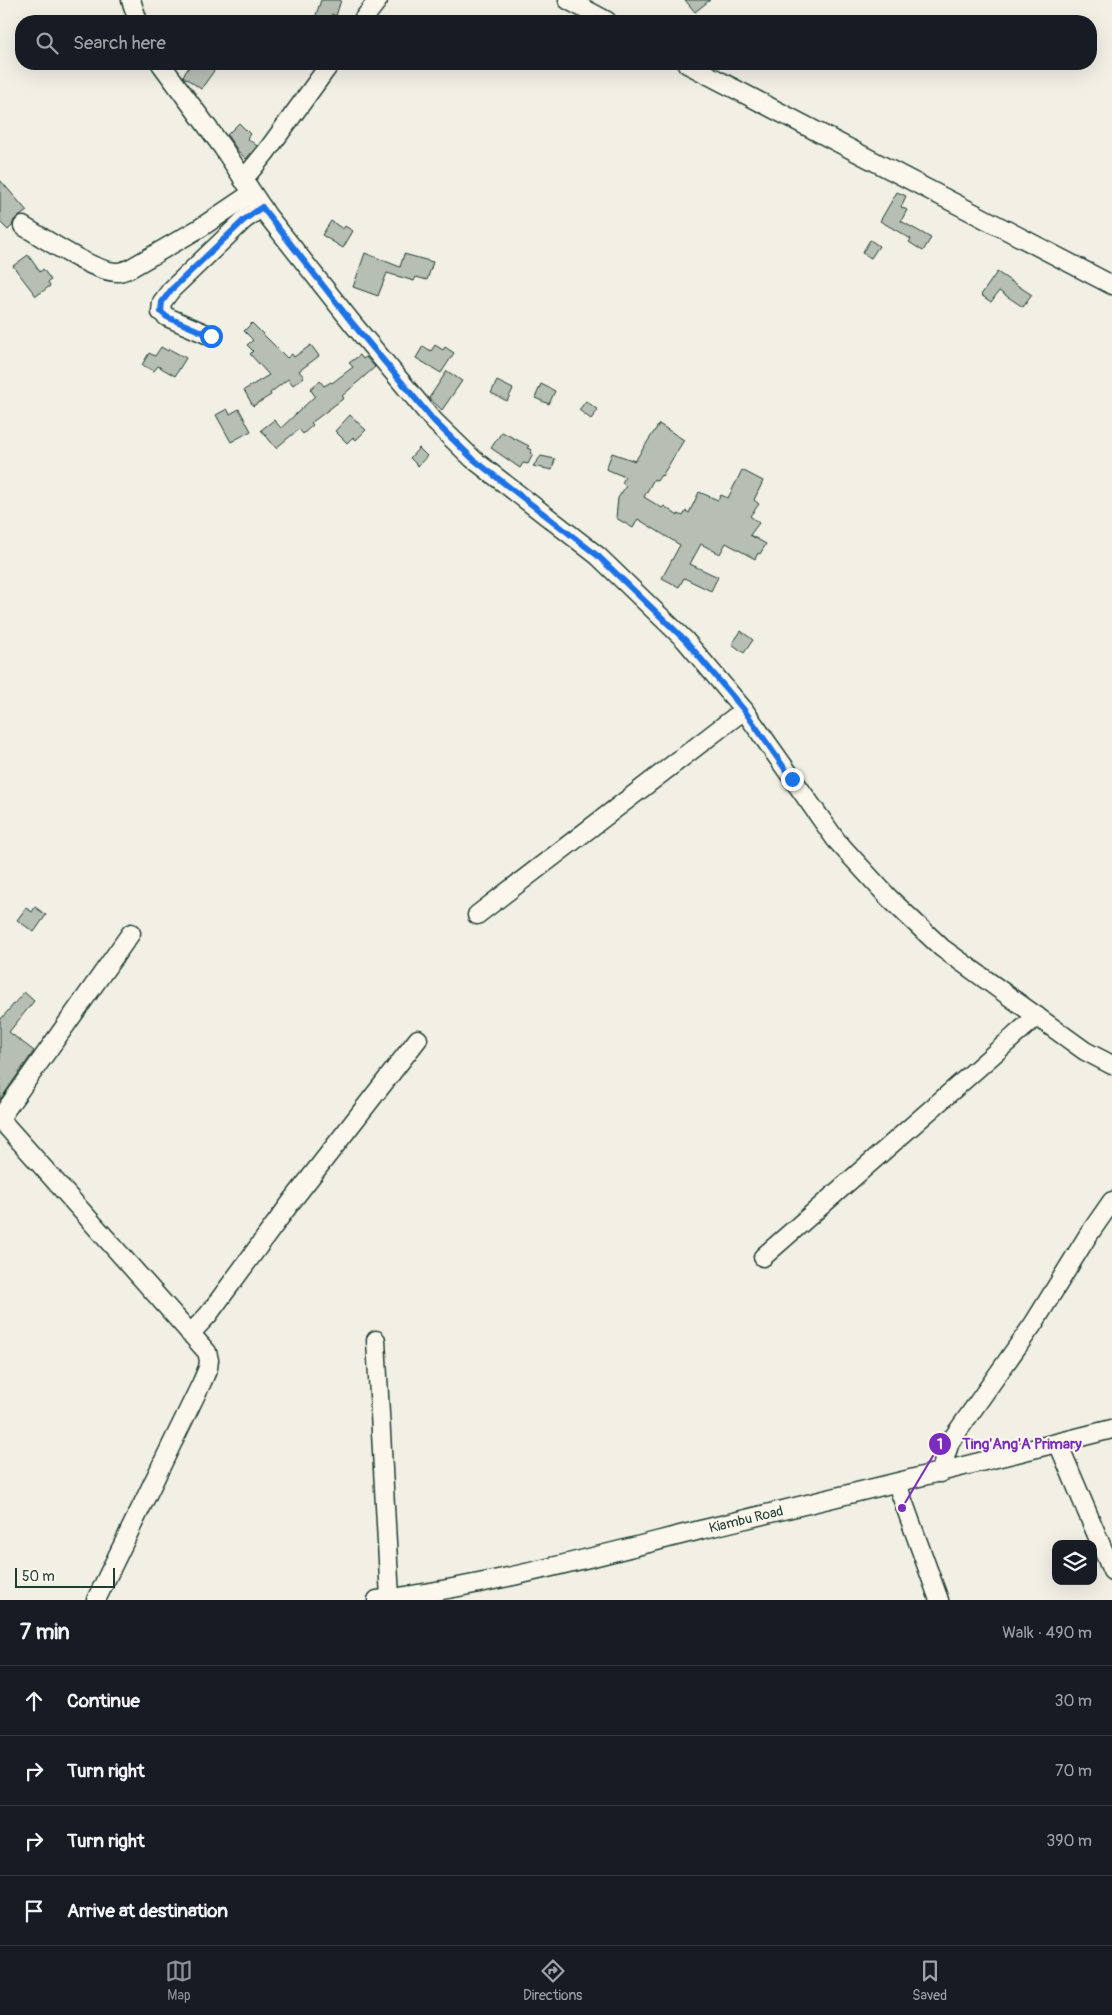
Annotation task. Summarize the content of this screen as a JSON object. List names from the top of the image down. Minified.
{"streets":{"street":["Kiambu Road"]},"places":["Ting'Ang'A Primary"],"scale_bar":"50 m","page":{"search":"Search here","scale":"50 m","heading":["7 min","Walk · 490 m"],"list":[["Continue","30 m"],["Turn right","70 m"],["Turn right","390 m"],"Arrive at destination"],"nav":["Map","Directions","Saved"]}}
